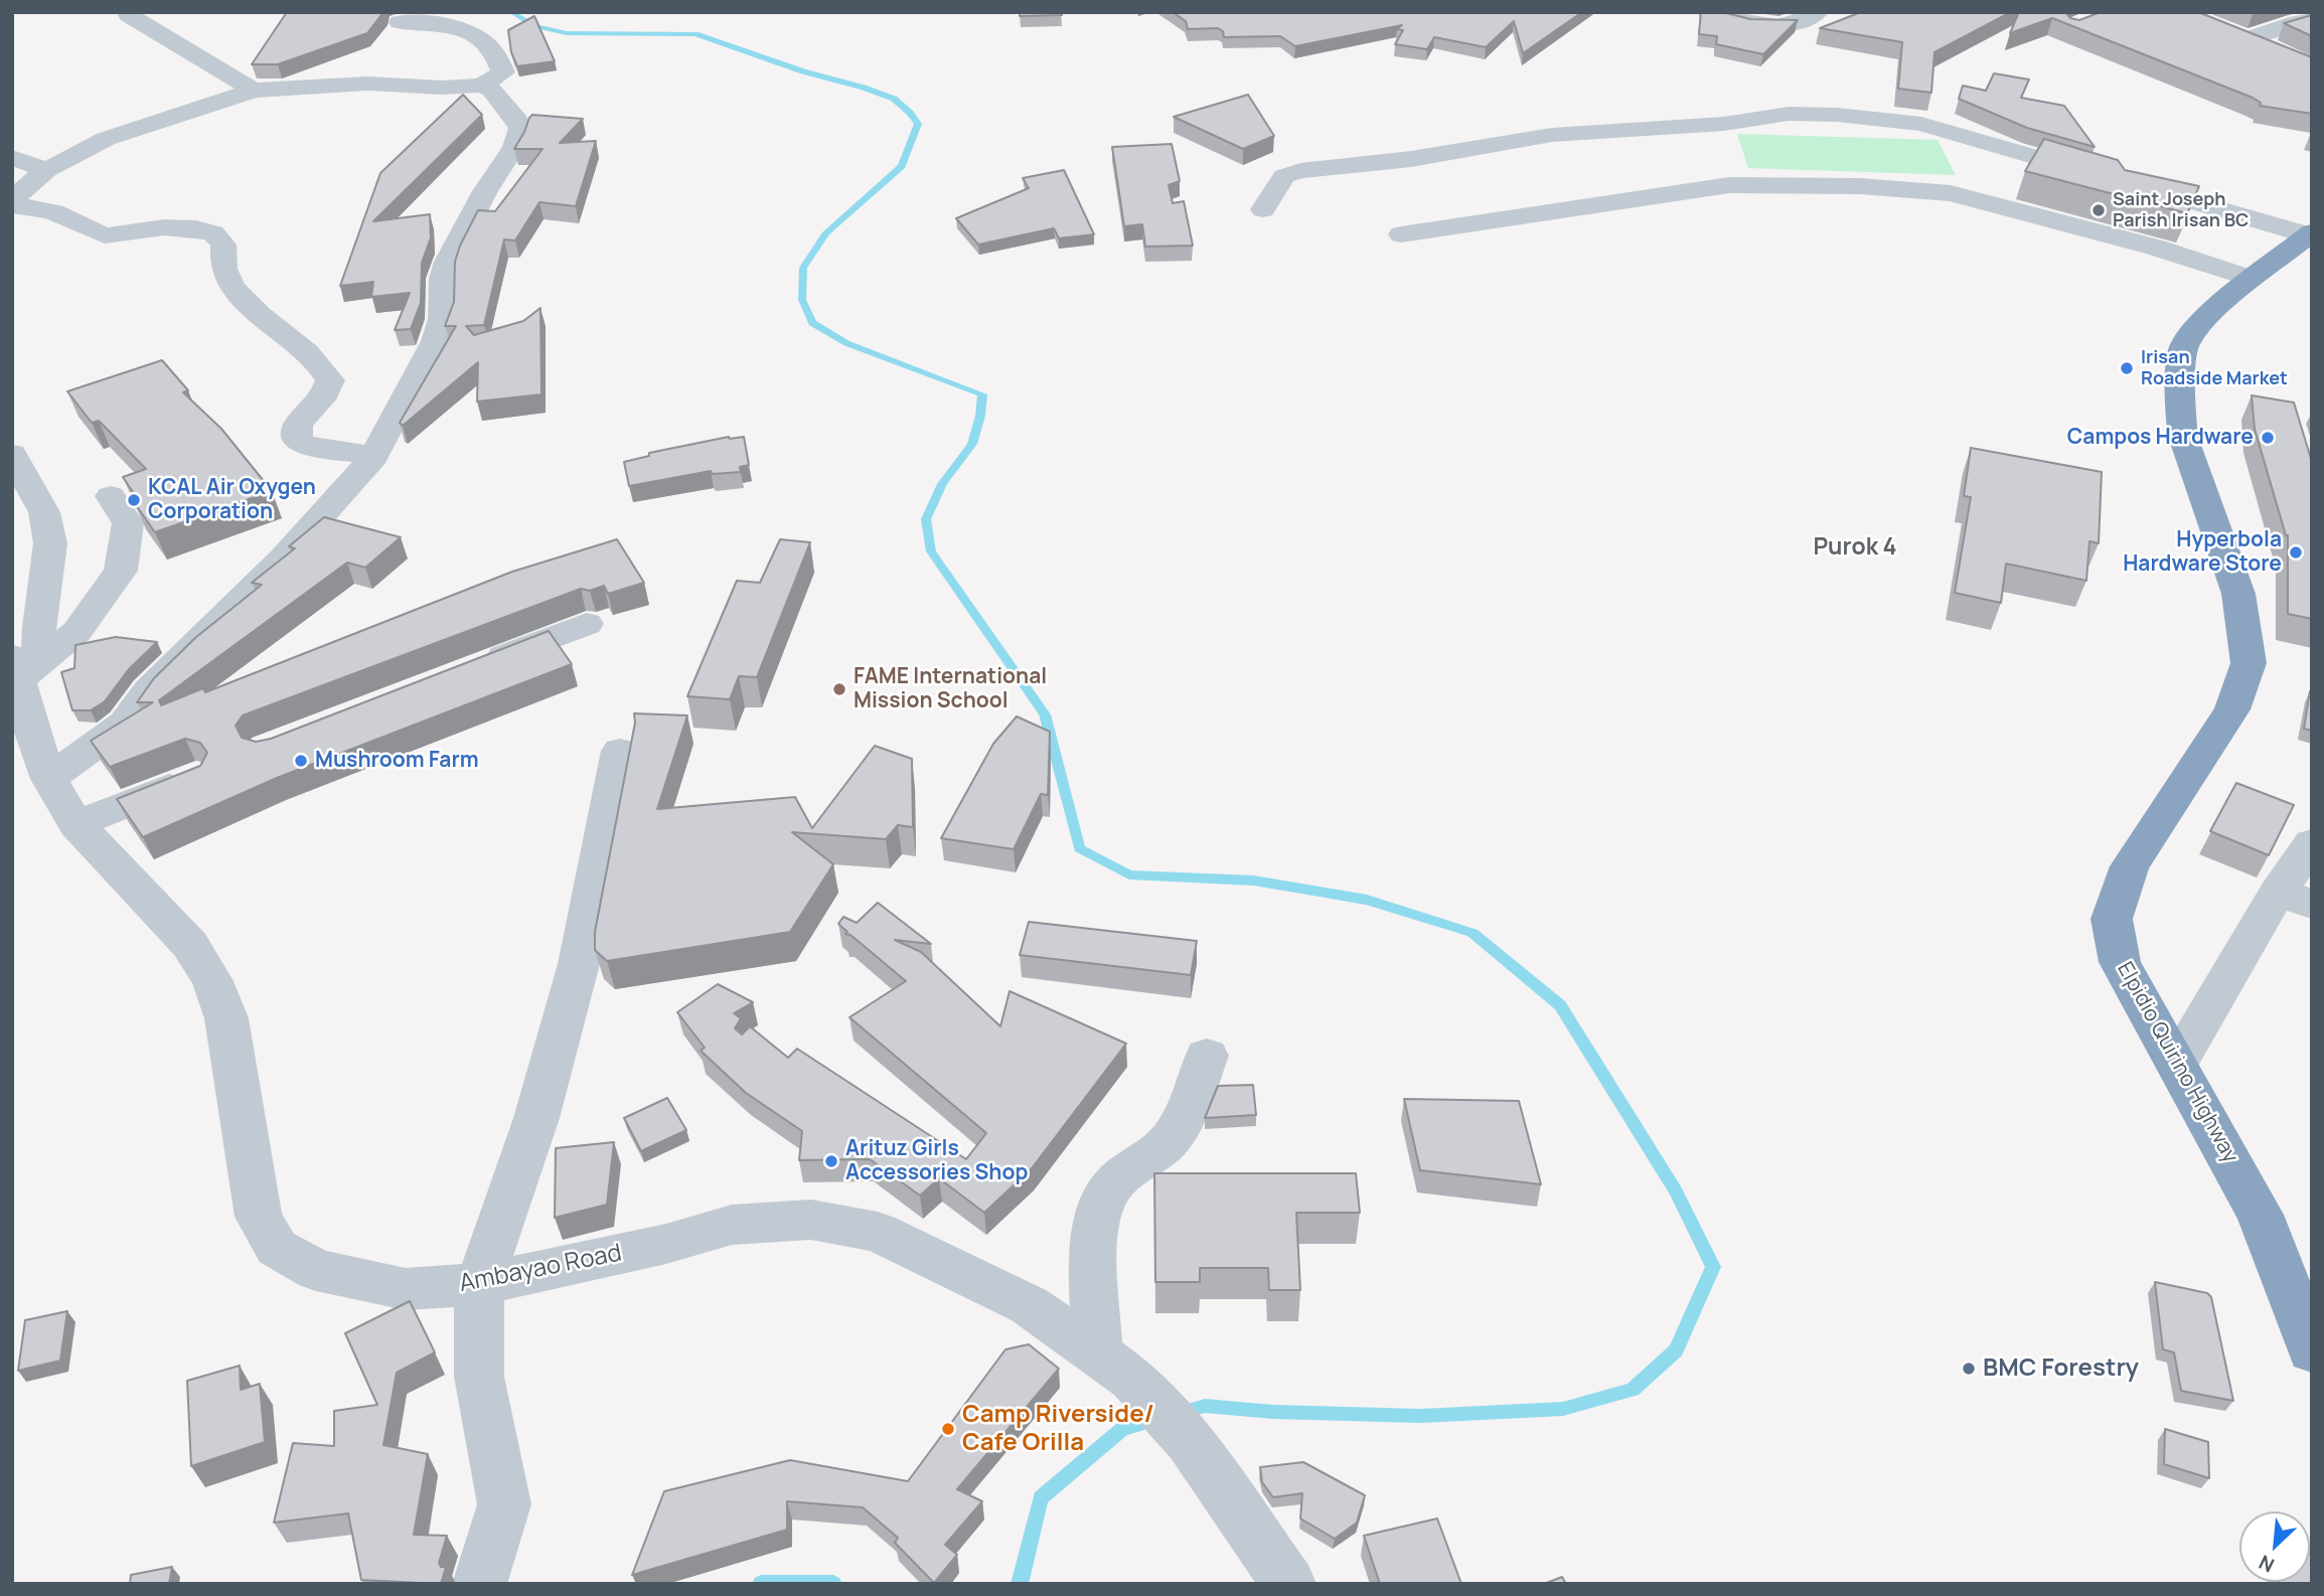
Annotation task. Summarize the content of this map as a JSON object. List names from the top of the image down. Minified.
{"streets":{"highway":["Elpidio Quirino Highway"],"street":["Ambayao Road"]},"districts":["Purok 4"],"places":["Saint Joseph Parish Irisan BC","Irisan Roadside Market","Campos Hardware","KCAL Air Oxygen Corporation","Hyperbola Hardware Store","FAME International Mission School","Mushroom Farm","Arituz Girls Accessories Shop","BMC Forestry","Camp Riverside/ Cafe Orilla"],"north":"bottom left"}
